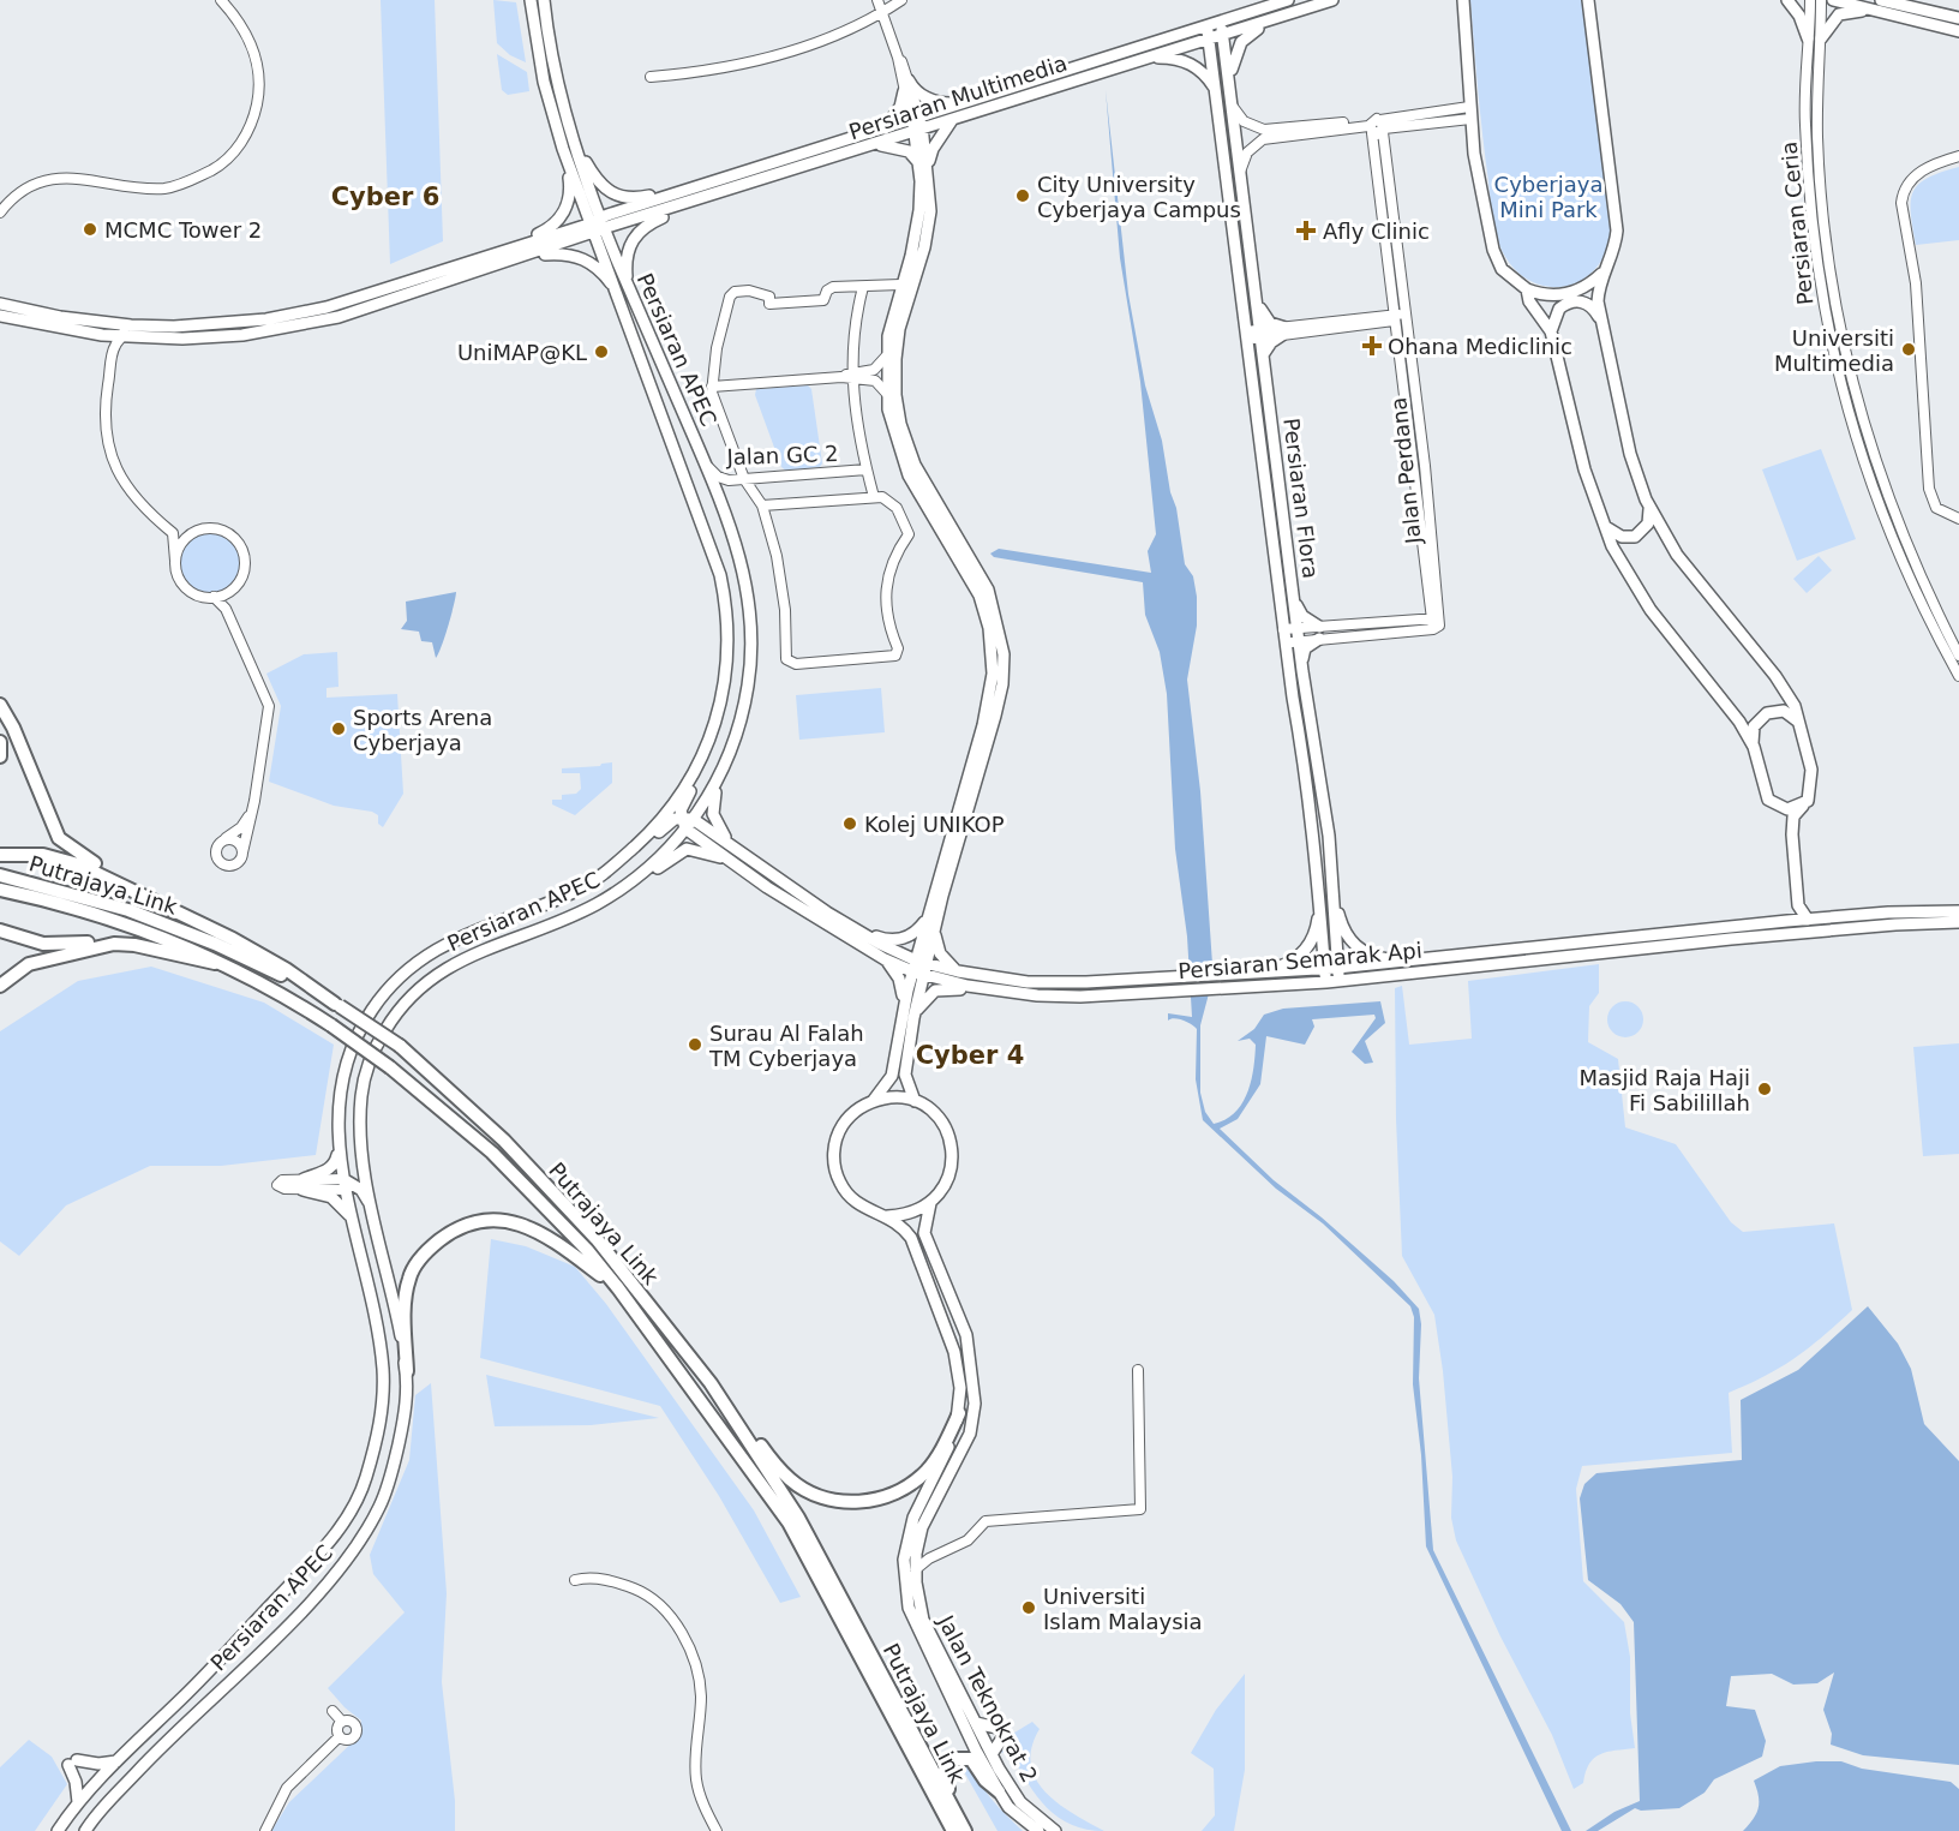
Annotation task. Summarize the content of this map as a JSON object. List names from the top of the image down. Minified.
{"streets":{"highway":["Putrajaya Link"],"main road":["Persiaran Multimedia","Persiaran APEC","Persiaran Flora","Persiaran Semarak Api","Jalan Teknokrat 2"],"street":["Persiaran Ceria","Jalan GC 2","Jalan Perdana"]},"crossings":[["Persiaran Multimedia","Persiaran APEC"],["Persiaran Multimedia","Persiaran Flora"],["Persiaran APEC","Jalan GC 2"],["Persiaran APEC","Persiaran Semarak Api"],["Jalan Perdana","Persiaran Flora"],["Persiaran Flora","Persiaran Semarak Api"]],"districts":["Cyber 6","Cyber 4"],"parks":["Cyberjaya Mini Park"],"places":{"other":["City University Cyberjaya Campus","MCMC Tower 2","Universiti Multimedia","UniMAP@KL","Sports Arena Cyberjaya","Kolej UNIKOP","Surau Al Falah TM Cyberjaya","Masjid Raja Haji Fi Sabilillah","Universiti Islam Malaysia"],"health":["Afly Clinic","Ohana Mediclinic"]}}
